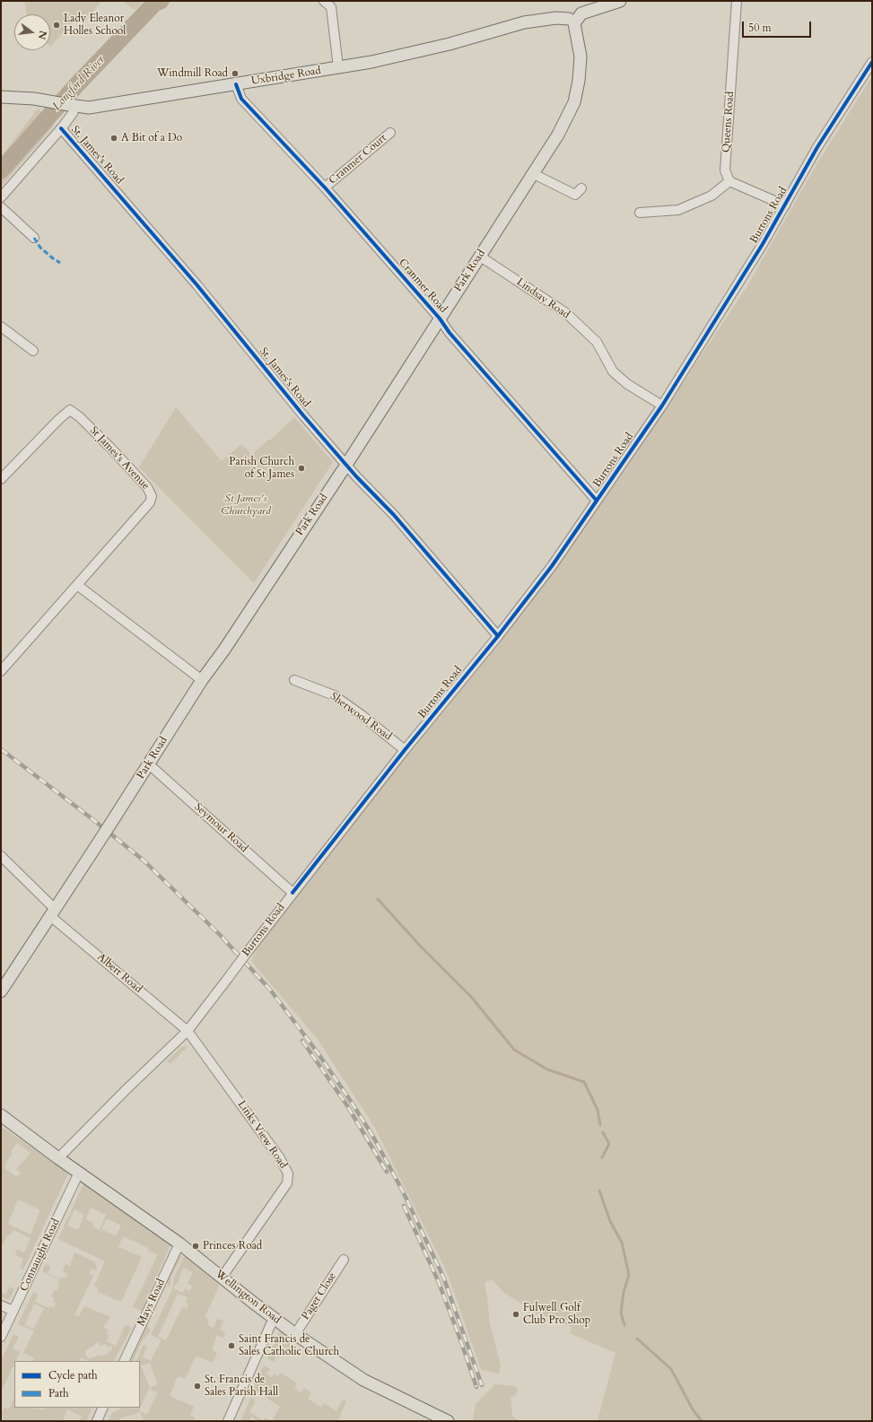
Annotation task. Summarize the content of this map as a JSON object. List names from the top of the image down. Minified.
{"streets":{"main road":["Uxbridge Road","Park Road","Wellington Road"],"street":["Queens Road","St. James's Road","Cranmer Court","Burtons Road","Cranmer Road","Lindsay Road","St James's Avenue","Sherwood Road","Seymour Road","Albert Road","Links View Road","Connaught Road","Paget Close","Mays Road"]},"crossings":[["Uxbridge Road","Park Road"],["Uxbridge Road","Cranmer Road"],["St. James's Road","Burtons Road"],["St. James's Road","Park Road"],["Cranmer Court","Cranmer Road"],["Burtons Road","Cranmer Road"],["Burtons Road","Lindsay Road"],["Burtons Road","Sherwood Road"],["Burtons Road","Seymour Road"],["Burtons Road","Albert Road"],["Burtons Road","Links View Road"],["Burtons Road","Wellington Road"],["Park Road","Cranmer Road"],["Park Road","Lindsay Road"],["Park Road","Seymour Road"],["Park Road","Albert Road"],["Albert Road","Links View Road"],["Links View Road","Wellington Road"],["Connaught Road","Wellington Road"],["Paget Close","Wellington Road"],["Wellington Road","Mays Road"]],"water":["Longford River"],"parks":["St James's Churchyard"],"places":["Lady Eleanor Holles School","Windmill Road","A Bit of a Do","Parish Church of St James","Princes Road","Fulwell Golf Club Pro Shop","Saint Francis de Sales Catholic Church","St. Francis de Sales Parish Hall"],"legend":["Cycle path","Path"],"scale_bar":"50 m","north":"right"}
